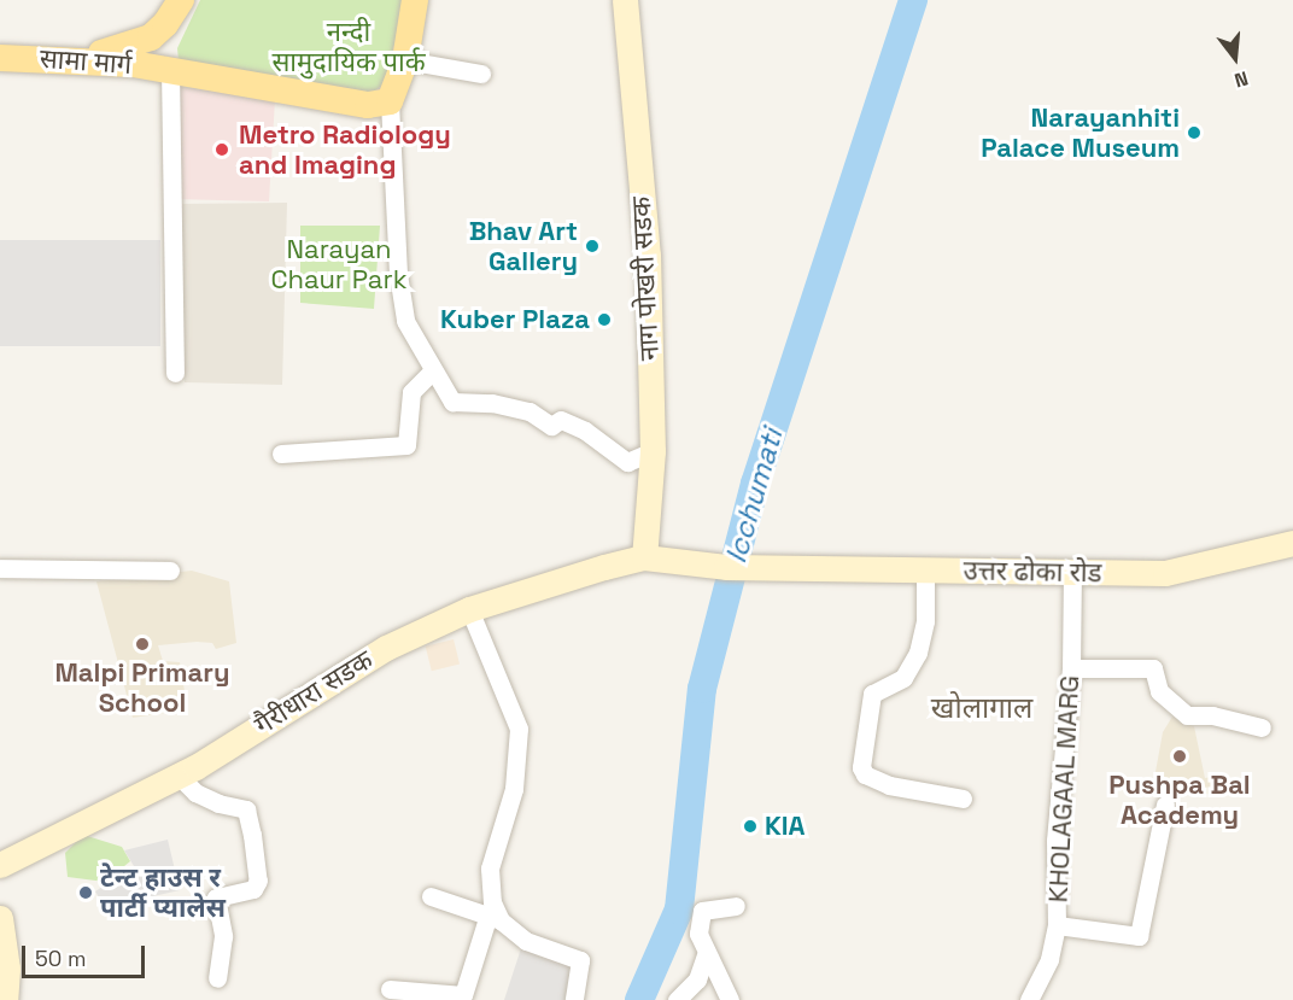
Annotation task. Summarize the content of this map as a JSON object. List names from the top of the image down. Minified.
{"streets":{"main road":["सामा मार्ग","नाग पोखरी सडक","उत्तर ढोका रोड","गैरीधारा सडक"],"street":["KHOLAGAAL MARG"]},"crossings":[["नाग पोखरी सडक","उत्तर ढोका रोड"],["नाग पोखरी सडक","गैरीधारा सडक"],["उत्तर ढोका रोड","गैरीधारा सडक"],["उत्तर ढोका रोड","KHOLAGAAL MARG"]],"districts":["खोलागाल"],"water":["Icchumati"],"parks":["नन्दी सामुदायिक पार्क","Narayan Chaur Park"],"places":["Narayanhiti Palace Museum","Metro Radiology and Imaging","Bhav Art Gallery","Kuber Plaza","Malpi Primary School","Pushpa Bal Academy","KIA","टेन्ट हाउस र पार्टी प्यालेस"],"scale_bar":"50 m","north":"bottom"}
